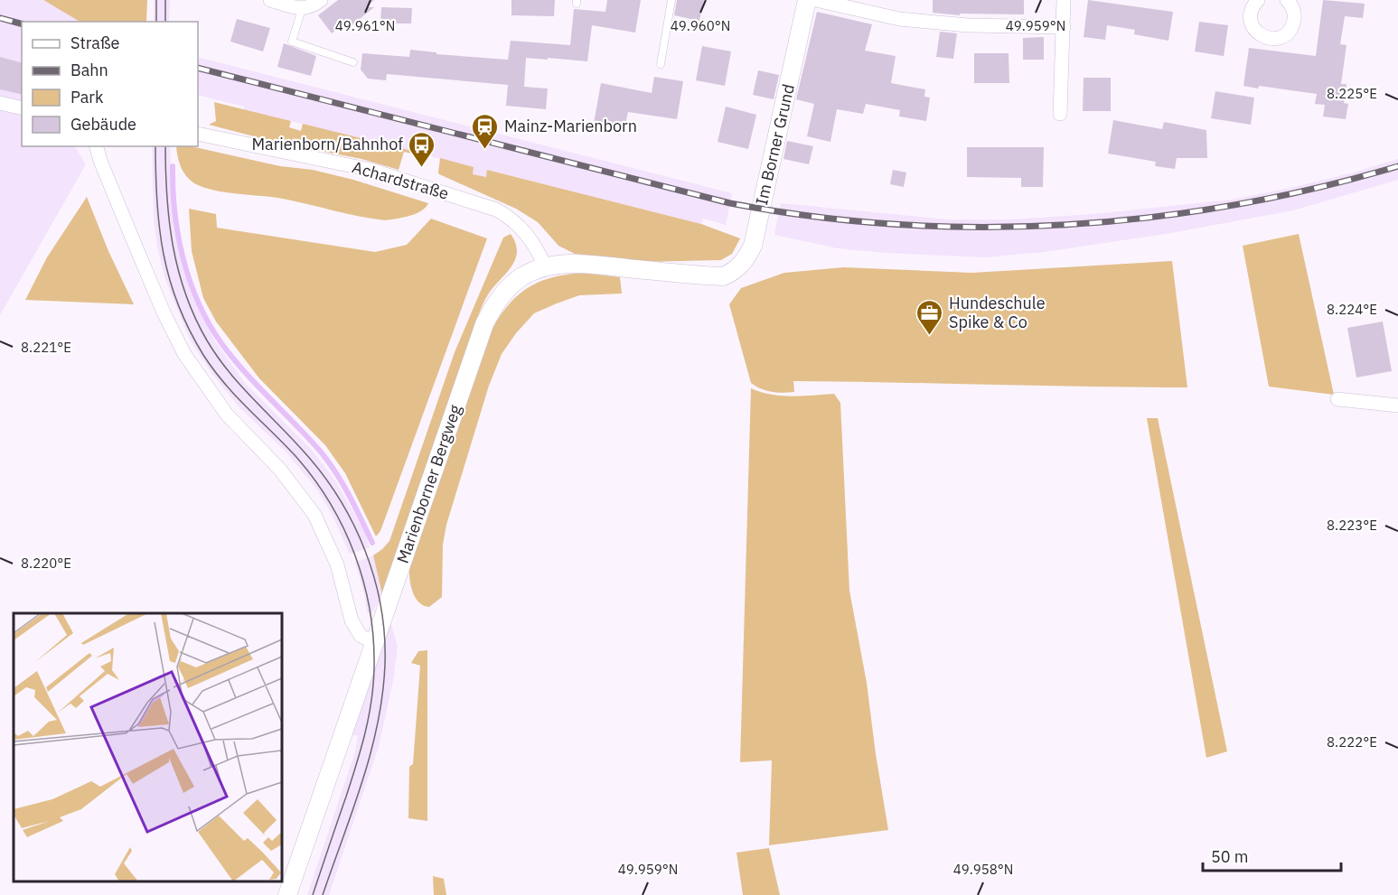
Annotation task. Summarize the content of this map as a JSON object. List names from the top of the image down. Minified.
{"streets":{"street":["Im Borner Grund","Achardstraße","Marienborner Bergweg"]},"crossings":[["Im Borner Grund","Marienborner Bergweg"],["Achardstraße","Marienborner Bergweg"]],"places":{"station":["Mainz-Marienborn"],"bus stop":["Marienborn/Bahnhof"],"office":["Hundeschule Spike & Co"]},"legend":["Straße","Bahn","Park","Gebäude"],"scale_bar":"50 m","coordinates":["49.961°N","49.960°N","49.959°N","8.225°E","8.224°E","8.221°E","8.223°E","8.220°E","8.222°E","49.958°N"]}
